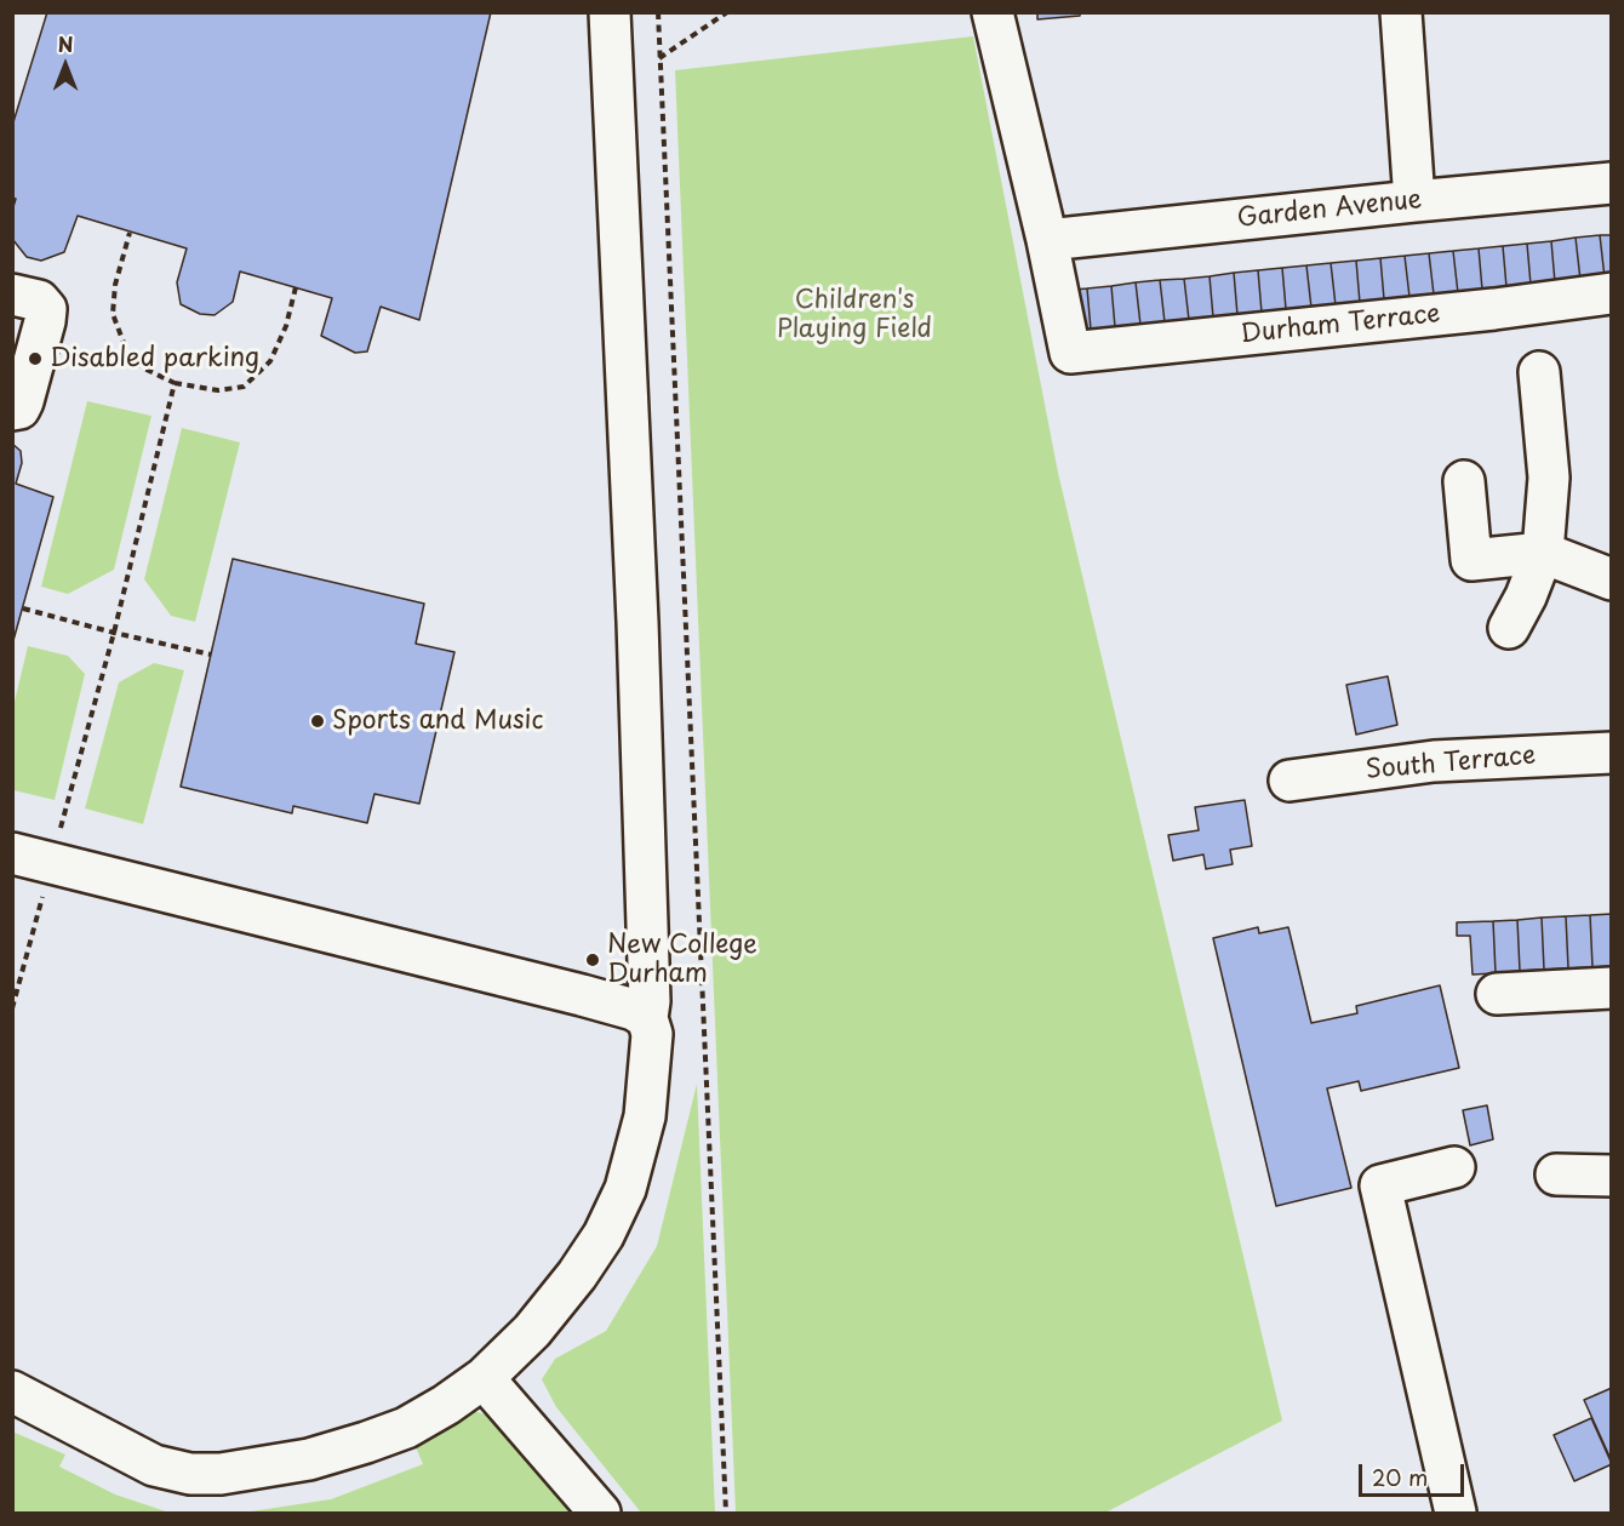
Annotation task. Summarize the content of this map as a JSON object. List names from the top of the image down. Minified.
{"streets":{"street":["Garden Avenue","Durham Terrace","South Terrace"]},"crossings":[["Garden Avenue","Durham Terrace"]],"parks":["Children's Playing Field"],"places":["Disabled parking","Sports and Music","New College Durham"],"scale_bar":"20 m","north":"top"}
